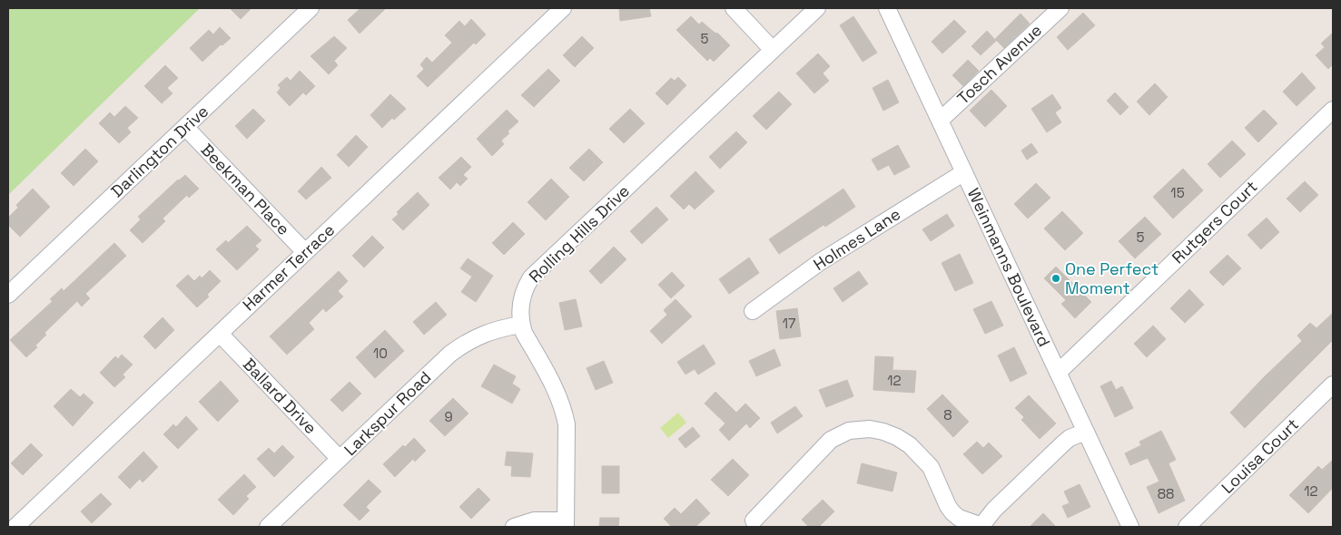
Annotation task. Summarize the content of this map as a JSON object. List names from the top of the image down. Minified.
{"streets":{"street":["Tosch Avenue","Darlington Drive","Beekman Place","Rutgers Court","Rolling Hills Drive","Holmes Lane","Harmer Terrace","Weinmanns Boulevard","Ballard Drive","Larkspur Road","Louisa Court"]},"crossings":[["Tosch Avenue","Weinmanns Boulevard"],["Darlington Drive","Beekman Place"],["Beekman Place","Harmer Terrace"],["Rutgers Court","Weinmanns Boulevard"],["Rolling Hills Drive","Larkspur Road"],["Holmes Lane","Weinmanns Boulevard"],["Harmer Terrace","Ballard Drive"],["Ballard Drive","Larkspur Road"]],"places":["One Perfect Moment"],"house_numbers":["5","15","5","17","10","12","8","9","12","88"]}
